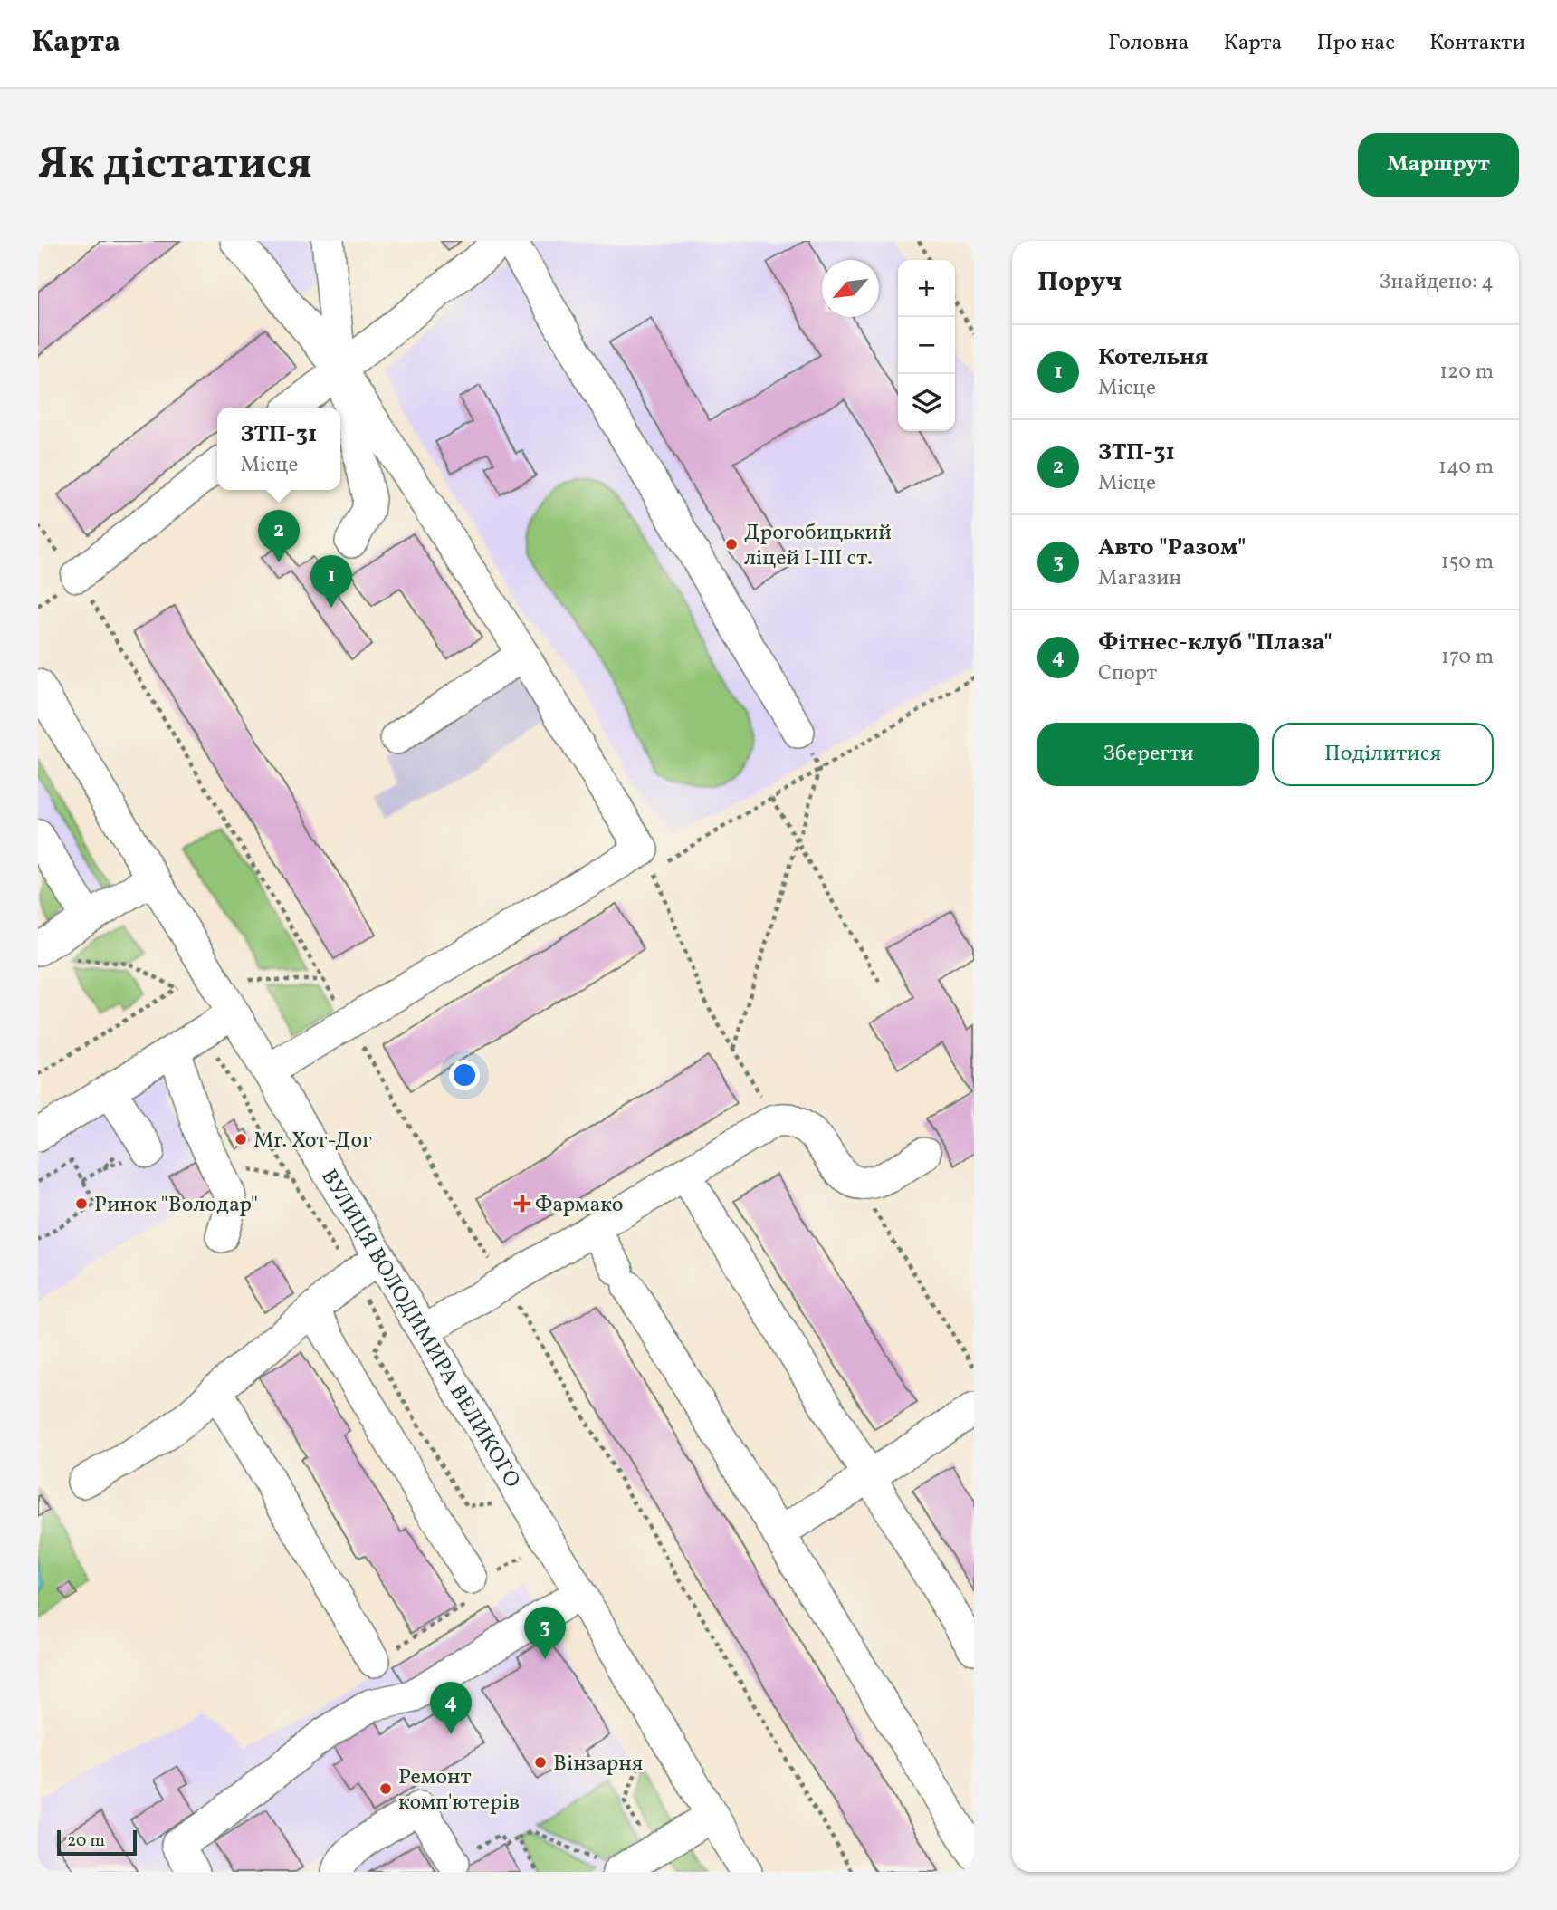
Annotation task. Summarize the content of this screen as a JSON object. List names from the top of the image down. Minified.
{"streets":{"street":["ВУЛИЦЯ ВОЛОДИМИРА ВЕЛИКОГО"]},"places":{"other":["Дрогобицький ліцей І-ІІІ ст.","Mr. Хот-Дог","Ринок \"Володар\"","Вінзарня","Ремонт комп'ютерів"],"health":["Фармако"]},"scale_bar":"20 m","north":"bottom left","page":{"header":"Карта","nav":["Головна","Карта","Про нас","Контакти"],"buttons":["Маршрут",["Зберегти","Поділитися"]],"title":"Як дістатися","heading":["Поруч","Знайдено: 4"],"map_buttons":["+","−"],"list":[{"mark":"1","name":"Котельня","note":"Місце","value":"120 m"},{"mark":"2","name":"ЗТП-31","note":"Місце","value":"140 m"},{"mark":"3","name":"Авто \"Разом\"","note":"Магазин","value":"150 m"},{"mark":"4","name":"Фітнес-клуб \"Плаза\"","note":"Спорт","value":"170 m"}],"popup":["ЗТП-31","Місце"],"pins":["2","1","3","4"],"scale":"20 m"}}
